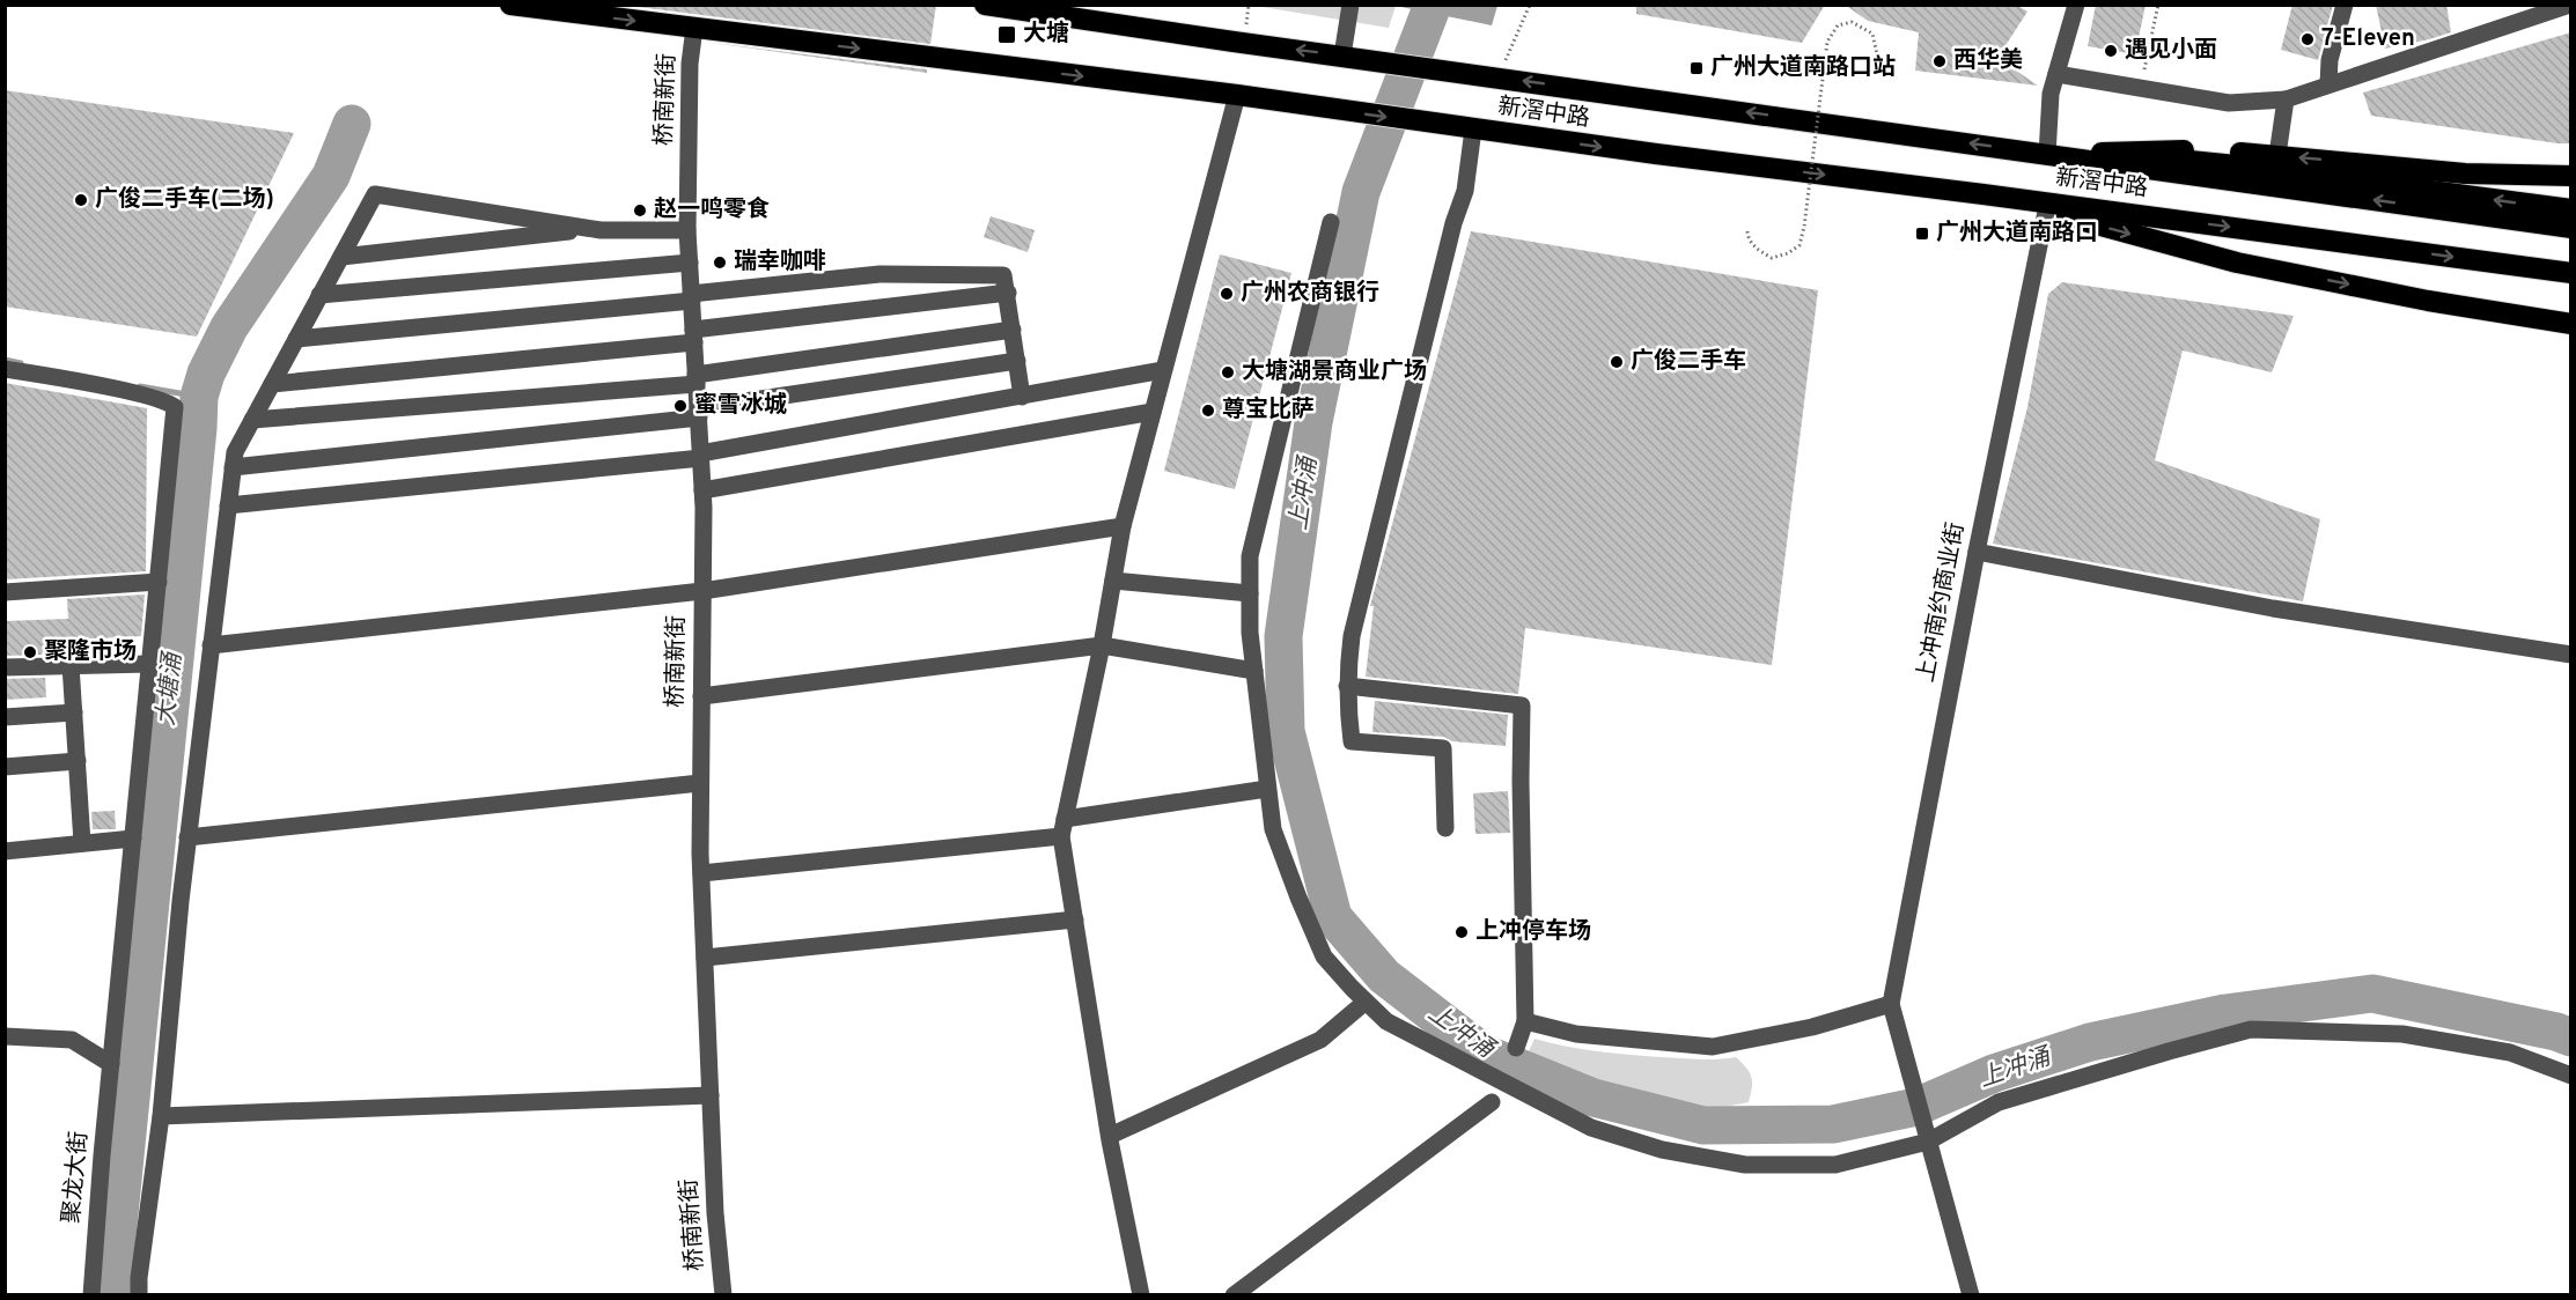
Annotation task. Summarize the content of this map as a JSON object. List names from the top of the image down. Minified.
{"streets":{"highway":["新滘中路"],"street":["桥南新街","上冲南约商业街","聚龙大街"]},"crossings":[["桥南新街","新滘中路"]],"water":["上冲涌","大塘涌"],"places":{"transit":["大塘","广州大道南路口站","广州大道南路口"],"other":["7-Eleven","遇见小面","西华美","广俊二手车(二场)","赵一鸣零食","瑞幸咖啡","广州农商银行","广俊二手车","大塘湖景商业广场","蜜雪冰城","尊宝比萨","聚隆市场","上冲停车场"]}}
